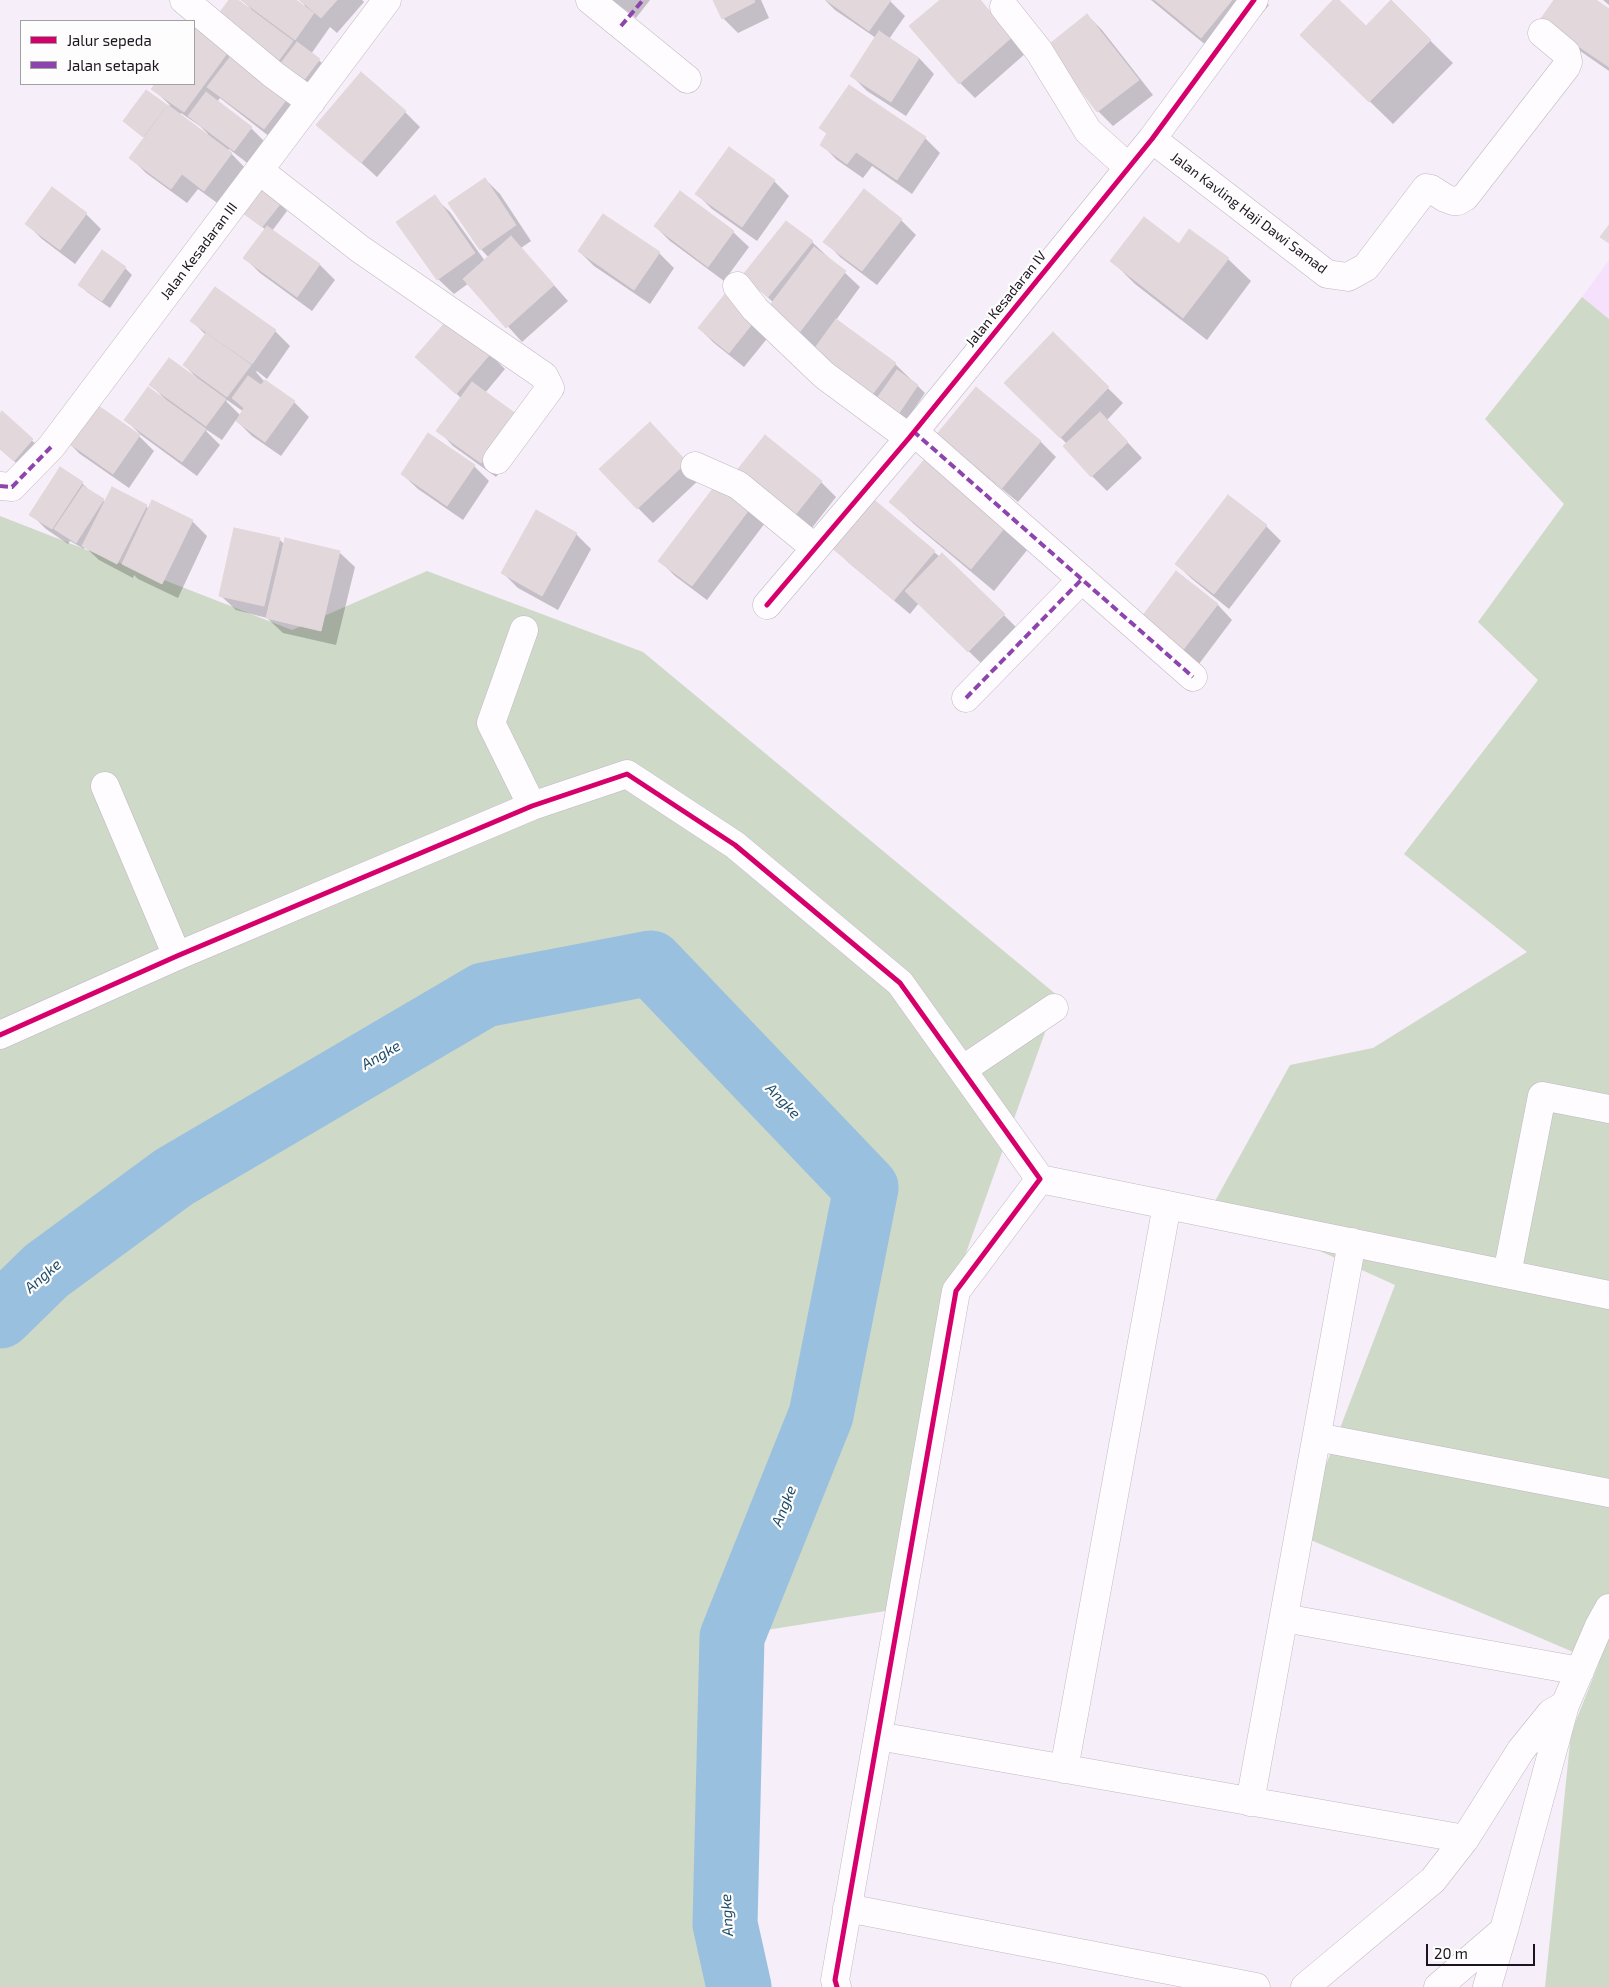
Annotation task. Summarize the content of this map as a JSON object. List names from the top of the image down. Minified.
{"streets":{"street":["Jalan Kavling Haji Dawi Samad","Jalan Kesadaran III","Jalan Kesadaran IV"]},"crossings":[["Jalan Kavling Haji Dawi Samad","Jalan Kesadaran IV"]],"water":["Angke"],"legend":["Jalur sepeda","Jalan setapak"],"scale_bar":"20 m"}
